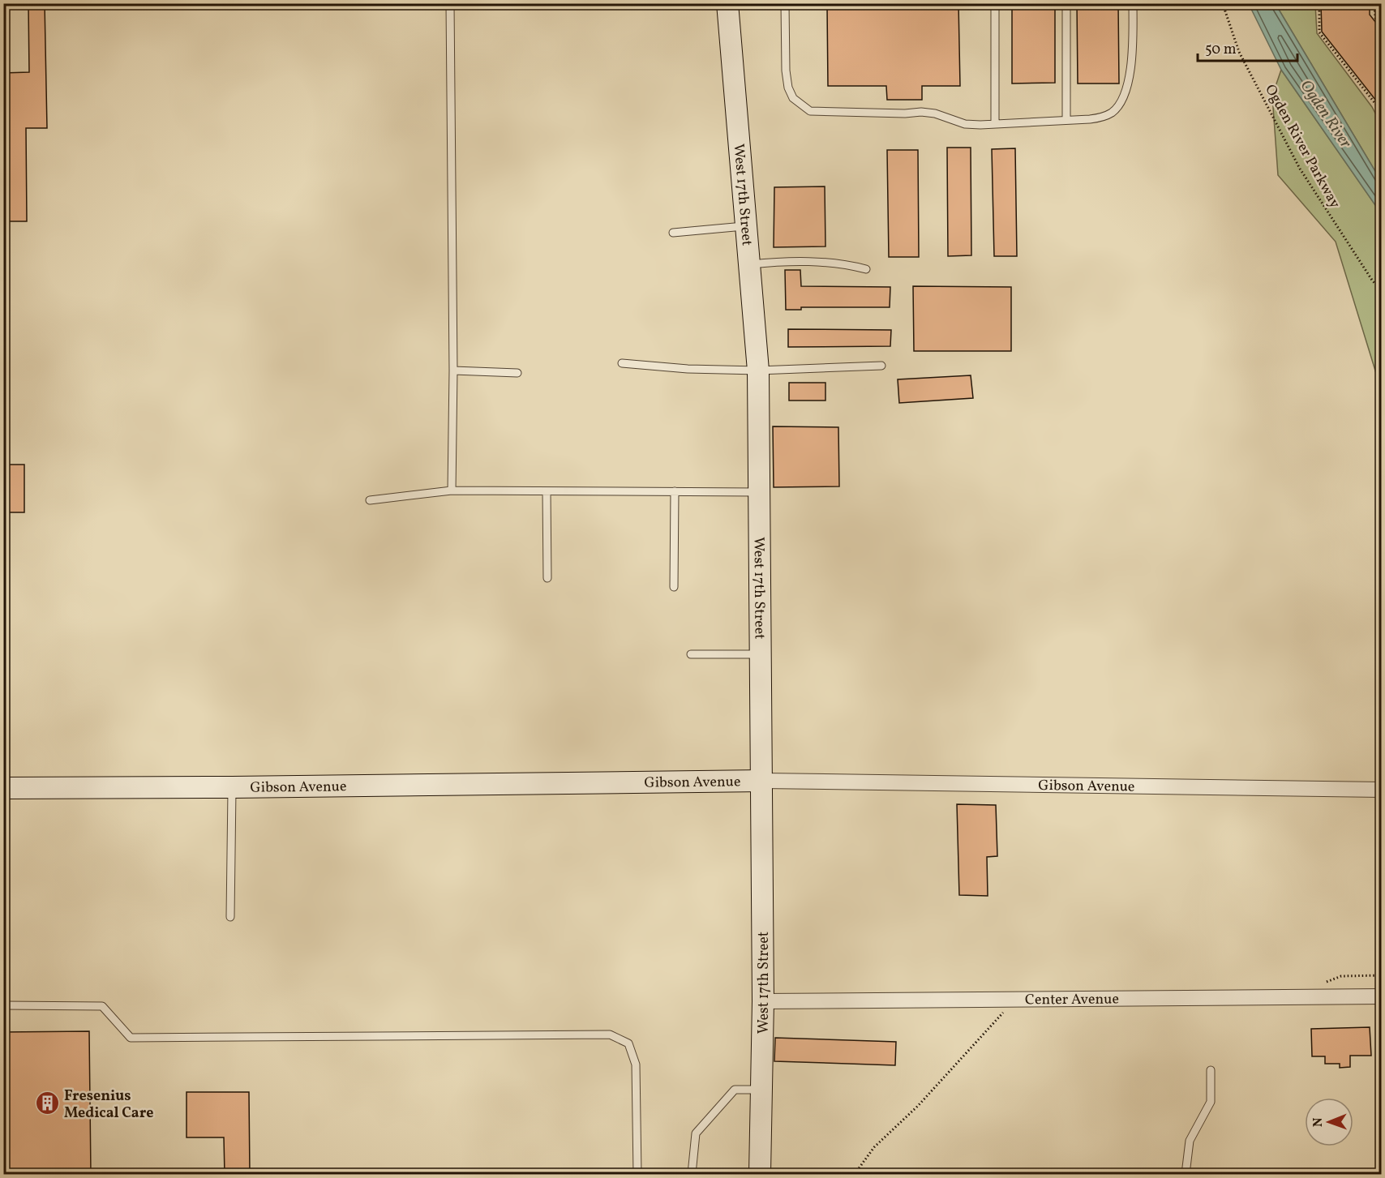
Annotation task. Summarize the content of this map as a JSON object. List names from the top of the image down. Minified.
{"streets":{"street":["West 17th Street","Gibson Avenue","Center Avenue"],"path":["Ogden River Parkway"]},"crossings":[["West 17th Street","Gibson Avenue"],["West 17th Street","Center Avenue"]],"water":["Ogden River"],"places":{"building":["Fresenius Medical Care"]},"scale_bar":"50 m","north":"left"}
